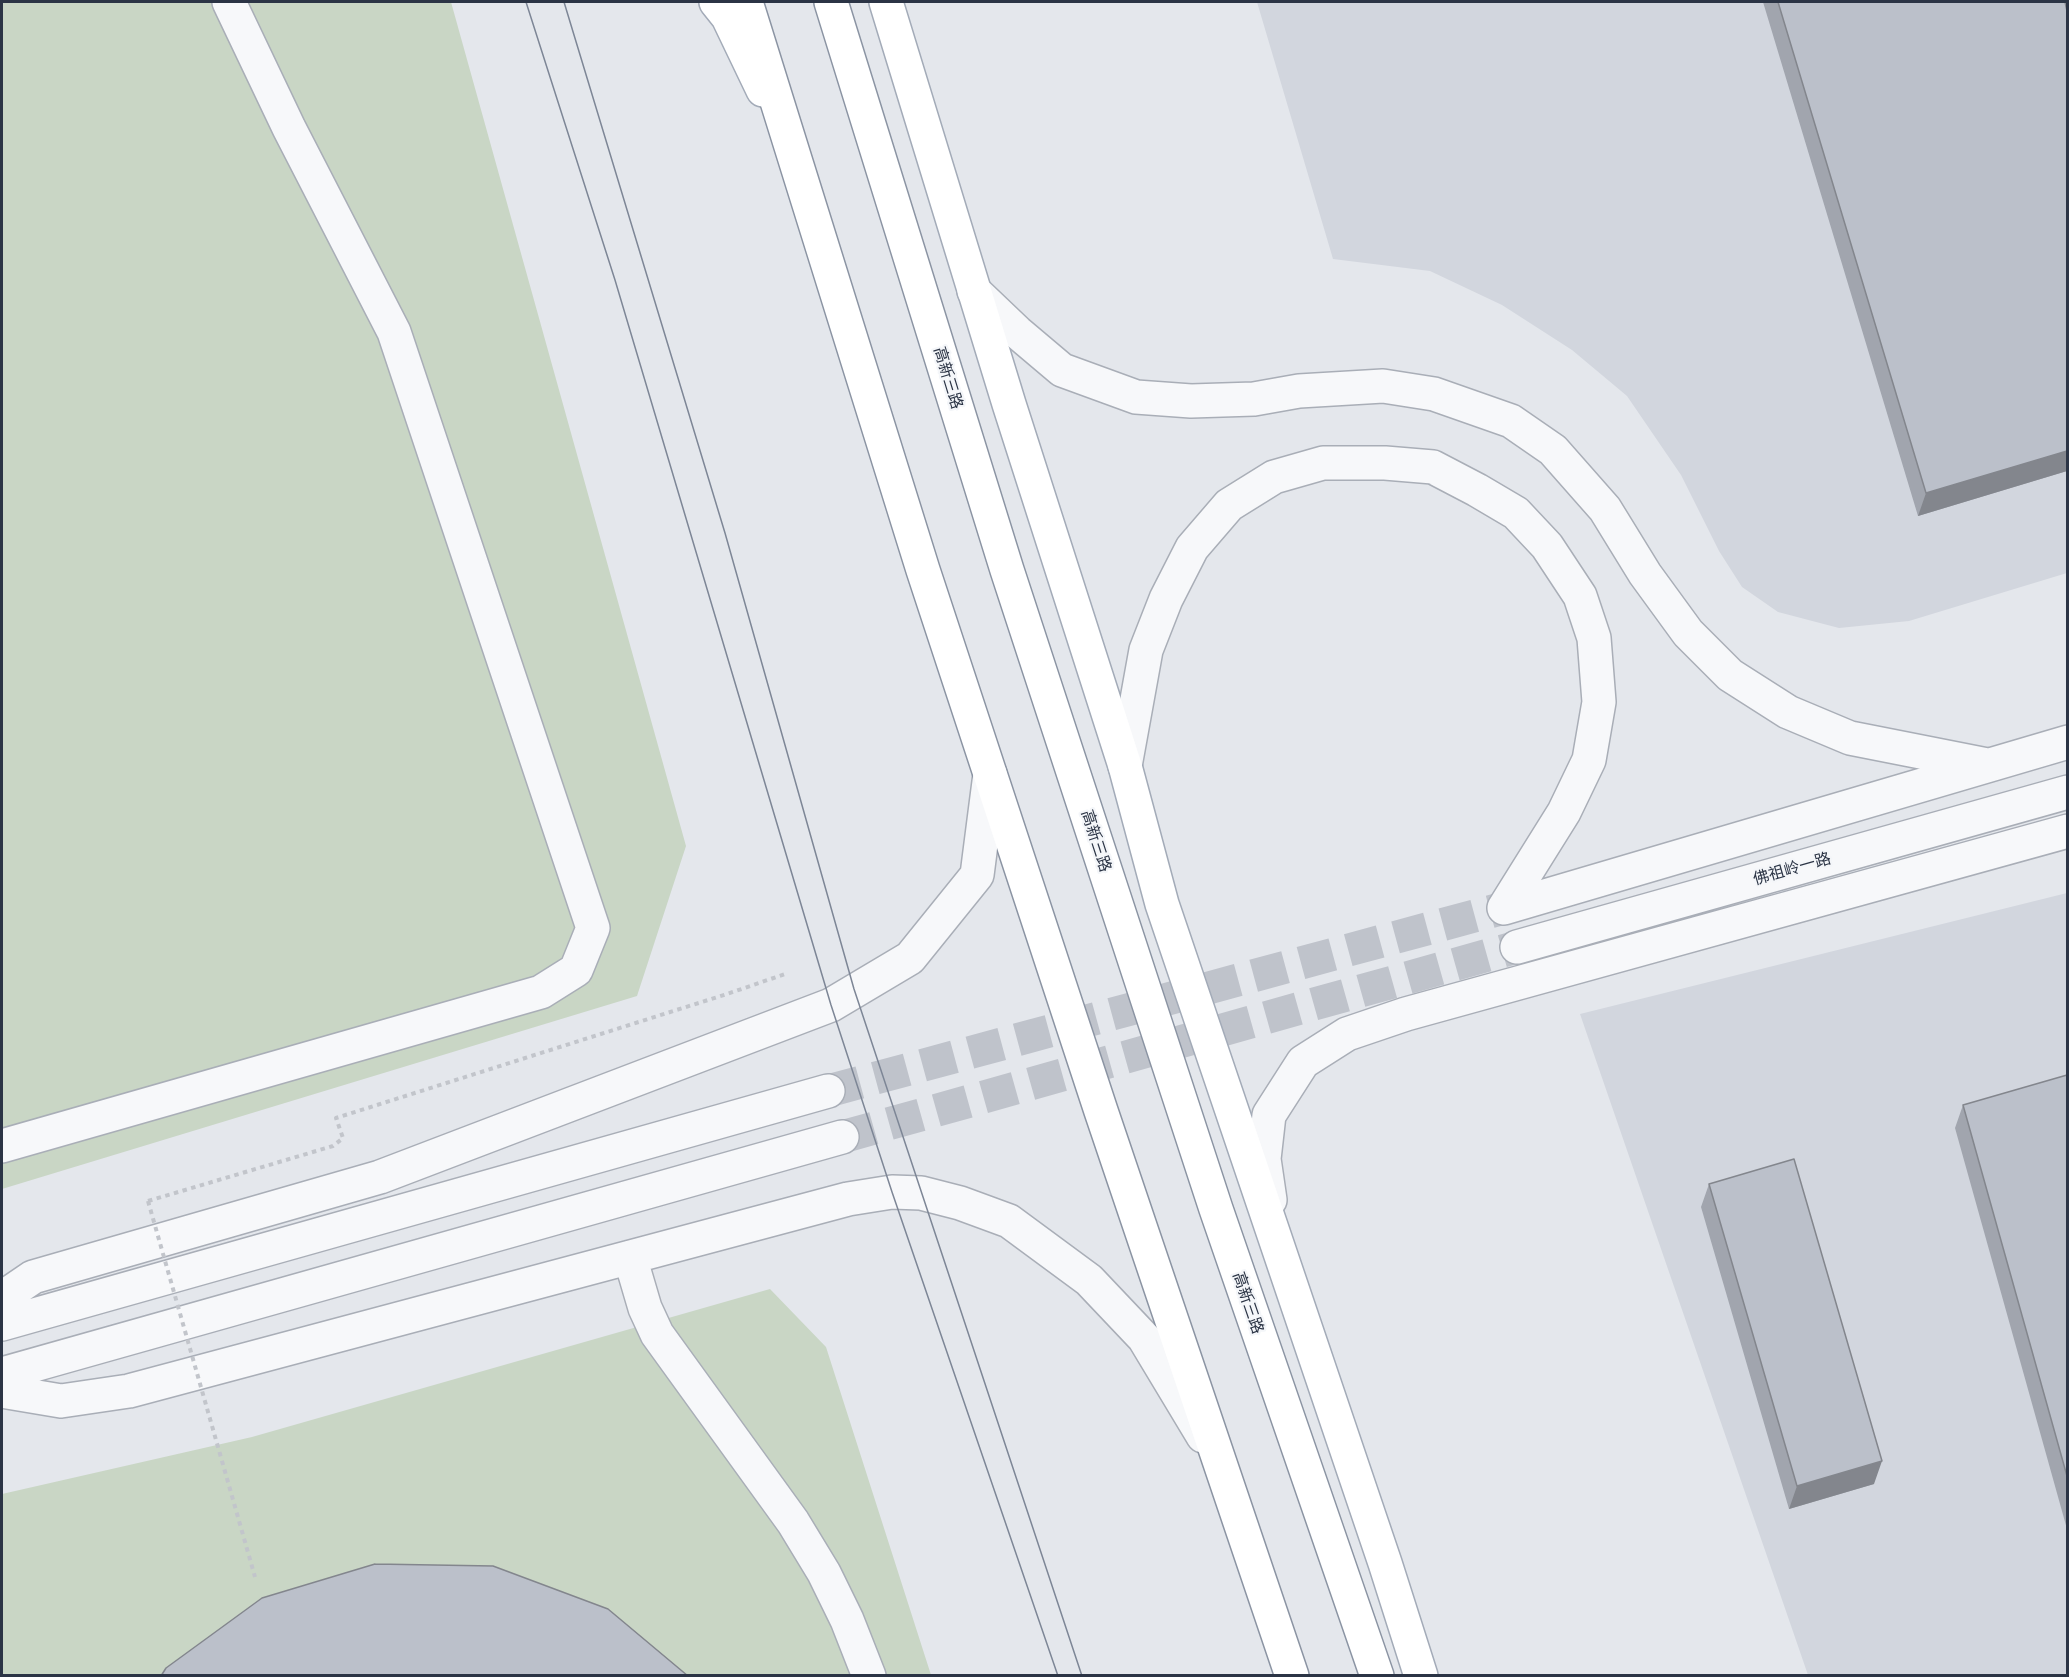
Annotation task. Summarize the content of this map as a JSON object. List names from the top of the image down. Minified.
{"streets":{"main road":["高新三路"],"street":["佛祖岭一路"]}}
